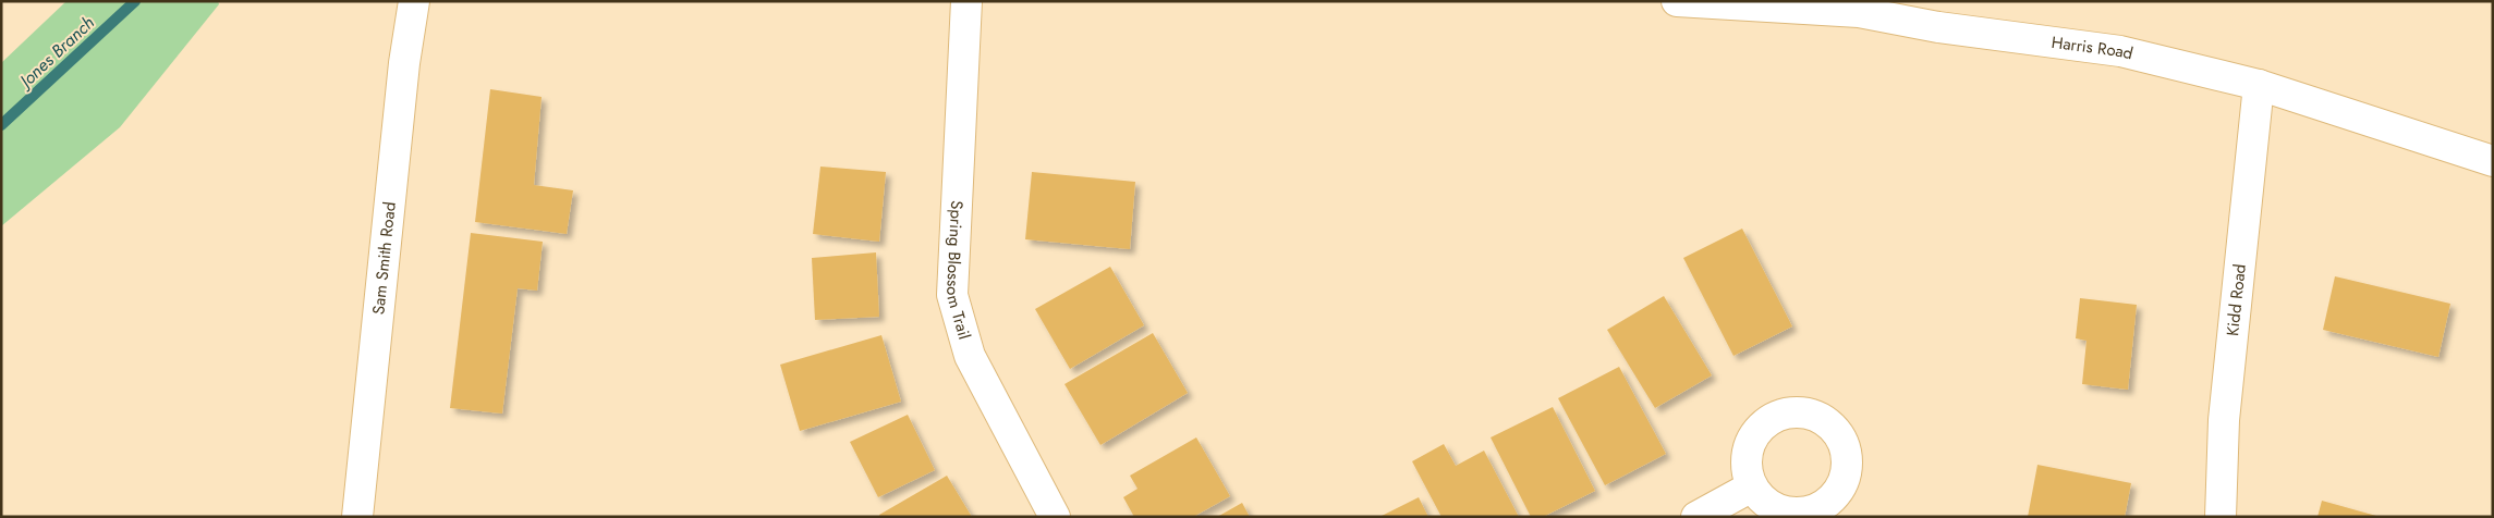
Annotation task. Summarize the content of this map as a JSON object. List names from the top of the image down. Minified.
{"streets":{"street":["Harris Road","Sam Smith Road","Spring Blossom Trail","Kidd Road"]},"crossings":[["Harris Road","Kidd Road"]],"water":["Jones Branch"]}
